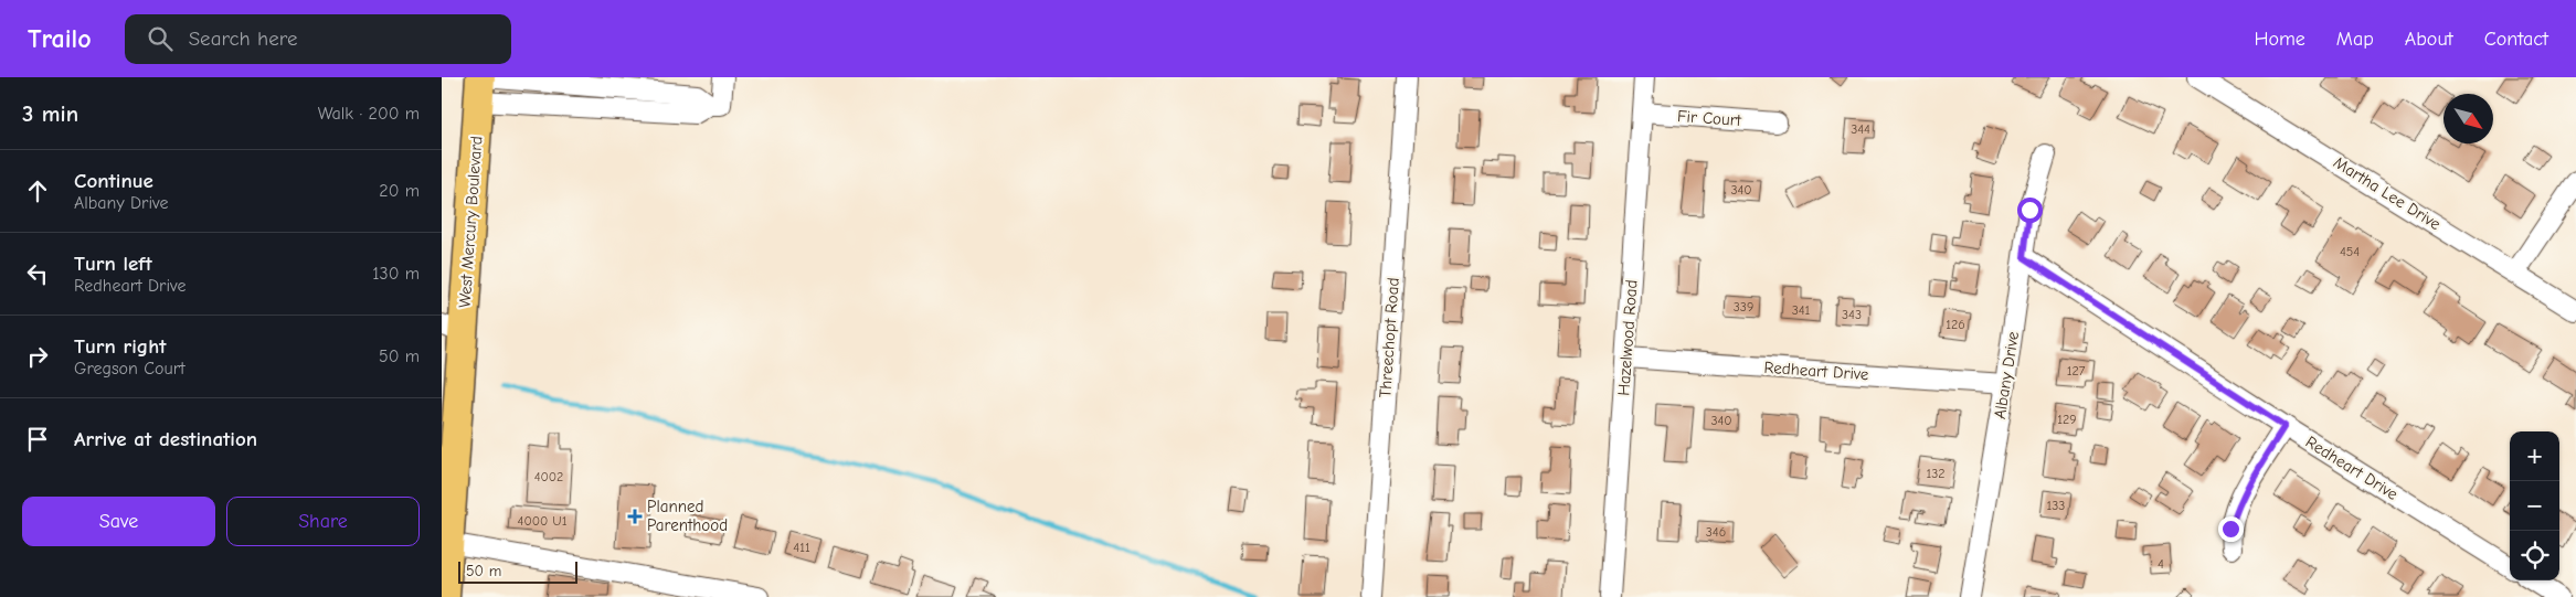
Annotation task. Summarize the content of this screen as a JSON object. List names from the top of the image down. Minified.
{"streets":{"highway":["West Mercury Boulevard"],"street":["Fir Court","Martha Lee Drive","Threechopt Road","Hazelwood Road","Redheart Drive","Albany Drive"]},"crossings":[["Fir Court","Hazelwood Road"],["Hazelwood Road","Redheart Drive"],["Redheart Drive","Albany Drive"]],"places":{"health":["Planned Parenthood"]},"house_numbers":["344","340","454","339","341","343","126","127","129","340","132","4002","133","4000 U1","346","411","4"],"scale_bar":"50 m","north":"bottom right","page":{"header":"Trailo","search":"Search here","nav":["Home","Map","About","Contact"],"heading":["3 min","Walk · 200 m"],"list":[["Continue","Albany Drive","20 m"],["Turn left","Redheart Drive","130 m"],["Turn right","Gregson Court","50 m"],"Arrive at destination"],"map_buttons":["+","−"],"buttons":["Save","Share"],"scale":"50 m"}}
